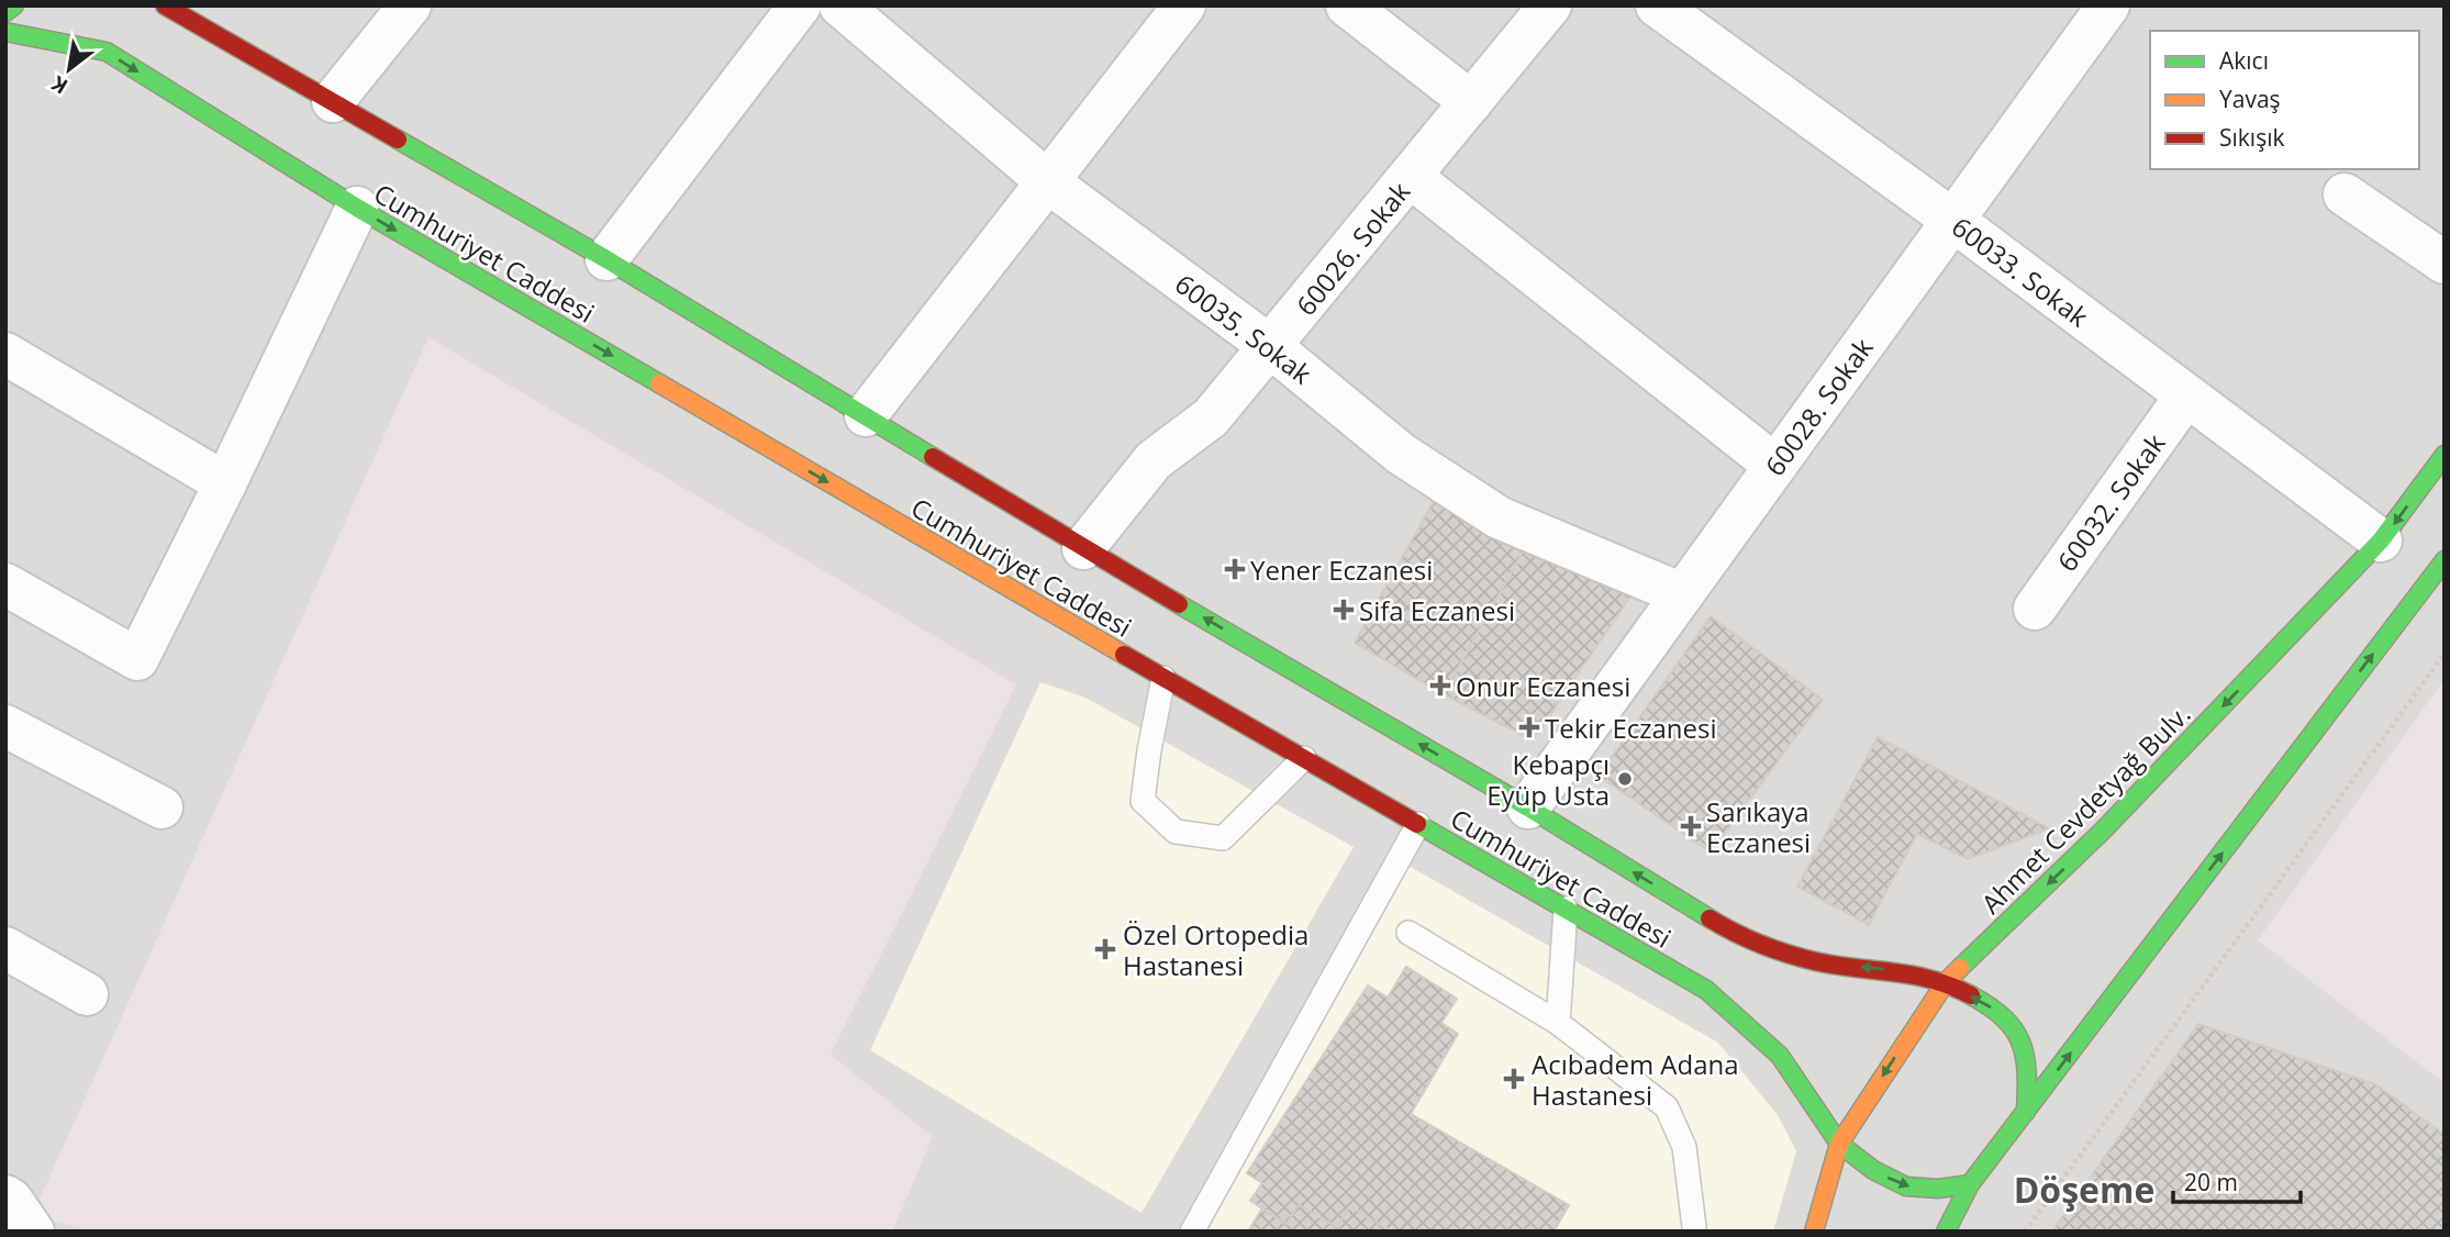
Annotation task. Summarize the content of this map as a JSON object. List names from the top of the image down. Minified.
{"streets":{"main road":["Cumhuriyet Caddesi","Ahmet Cevdetyağ Bulv."],"street":["60026. Sokak","60033. Sokak","60035. Sokak","60028. Sokak","60032. Sokak"]},"crossings":[["60026. Sokak","Cumhuriyet Caddesi"],["60026. Sokak","60035. Sokak"],["Cumhuriyet Caddesi","60028. Sokak"],["Cumhuriyet Caddesi","Ahmet Cevdetyağ Bulv."],["60033. Sokak","60028. Sokak"],["60033. Sokak","60032. Sokak"],["60033. Sokak","Ahmet Cevdetyağ Bulv."],["60035. Sokak","60028. Sokak"]],"districts":["Döşeme"],"places":{"health":["Yener Eczanesi","Sifa Eczanesi","Onur Eczanesi","Tekir Eczanesi","Sarıkaya Eczanesi","Özel Ortopedia Hastanesi","Acıbadem Adana Hastanesi"],"other":["Kebapçı Eyüp Usta"]},"legend":["Akıcı","Yavaş","Sıkışık"],"scale_bar":"20 m","north":"bottom left"}
